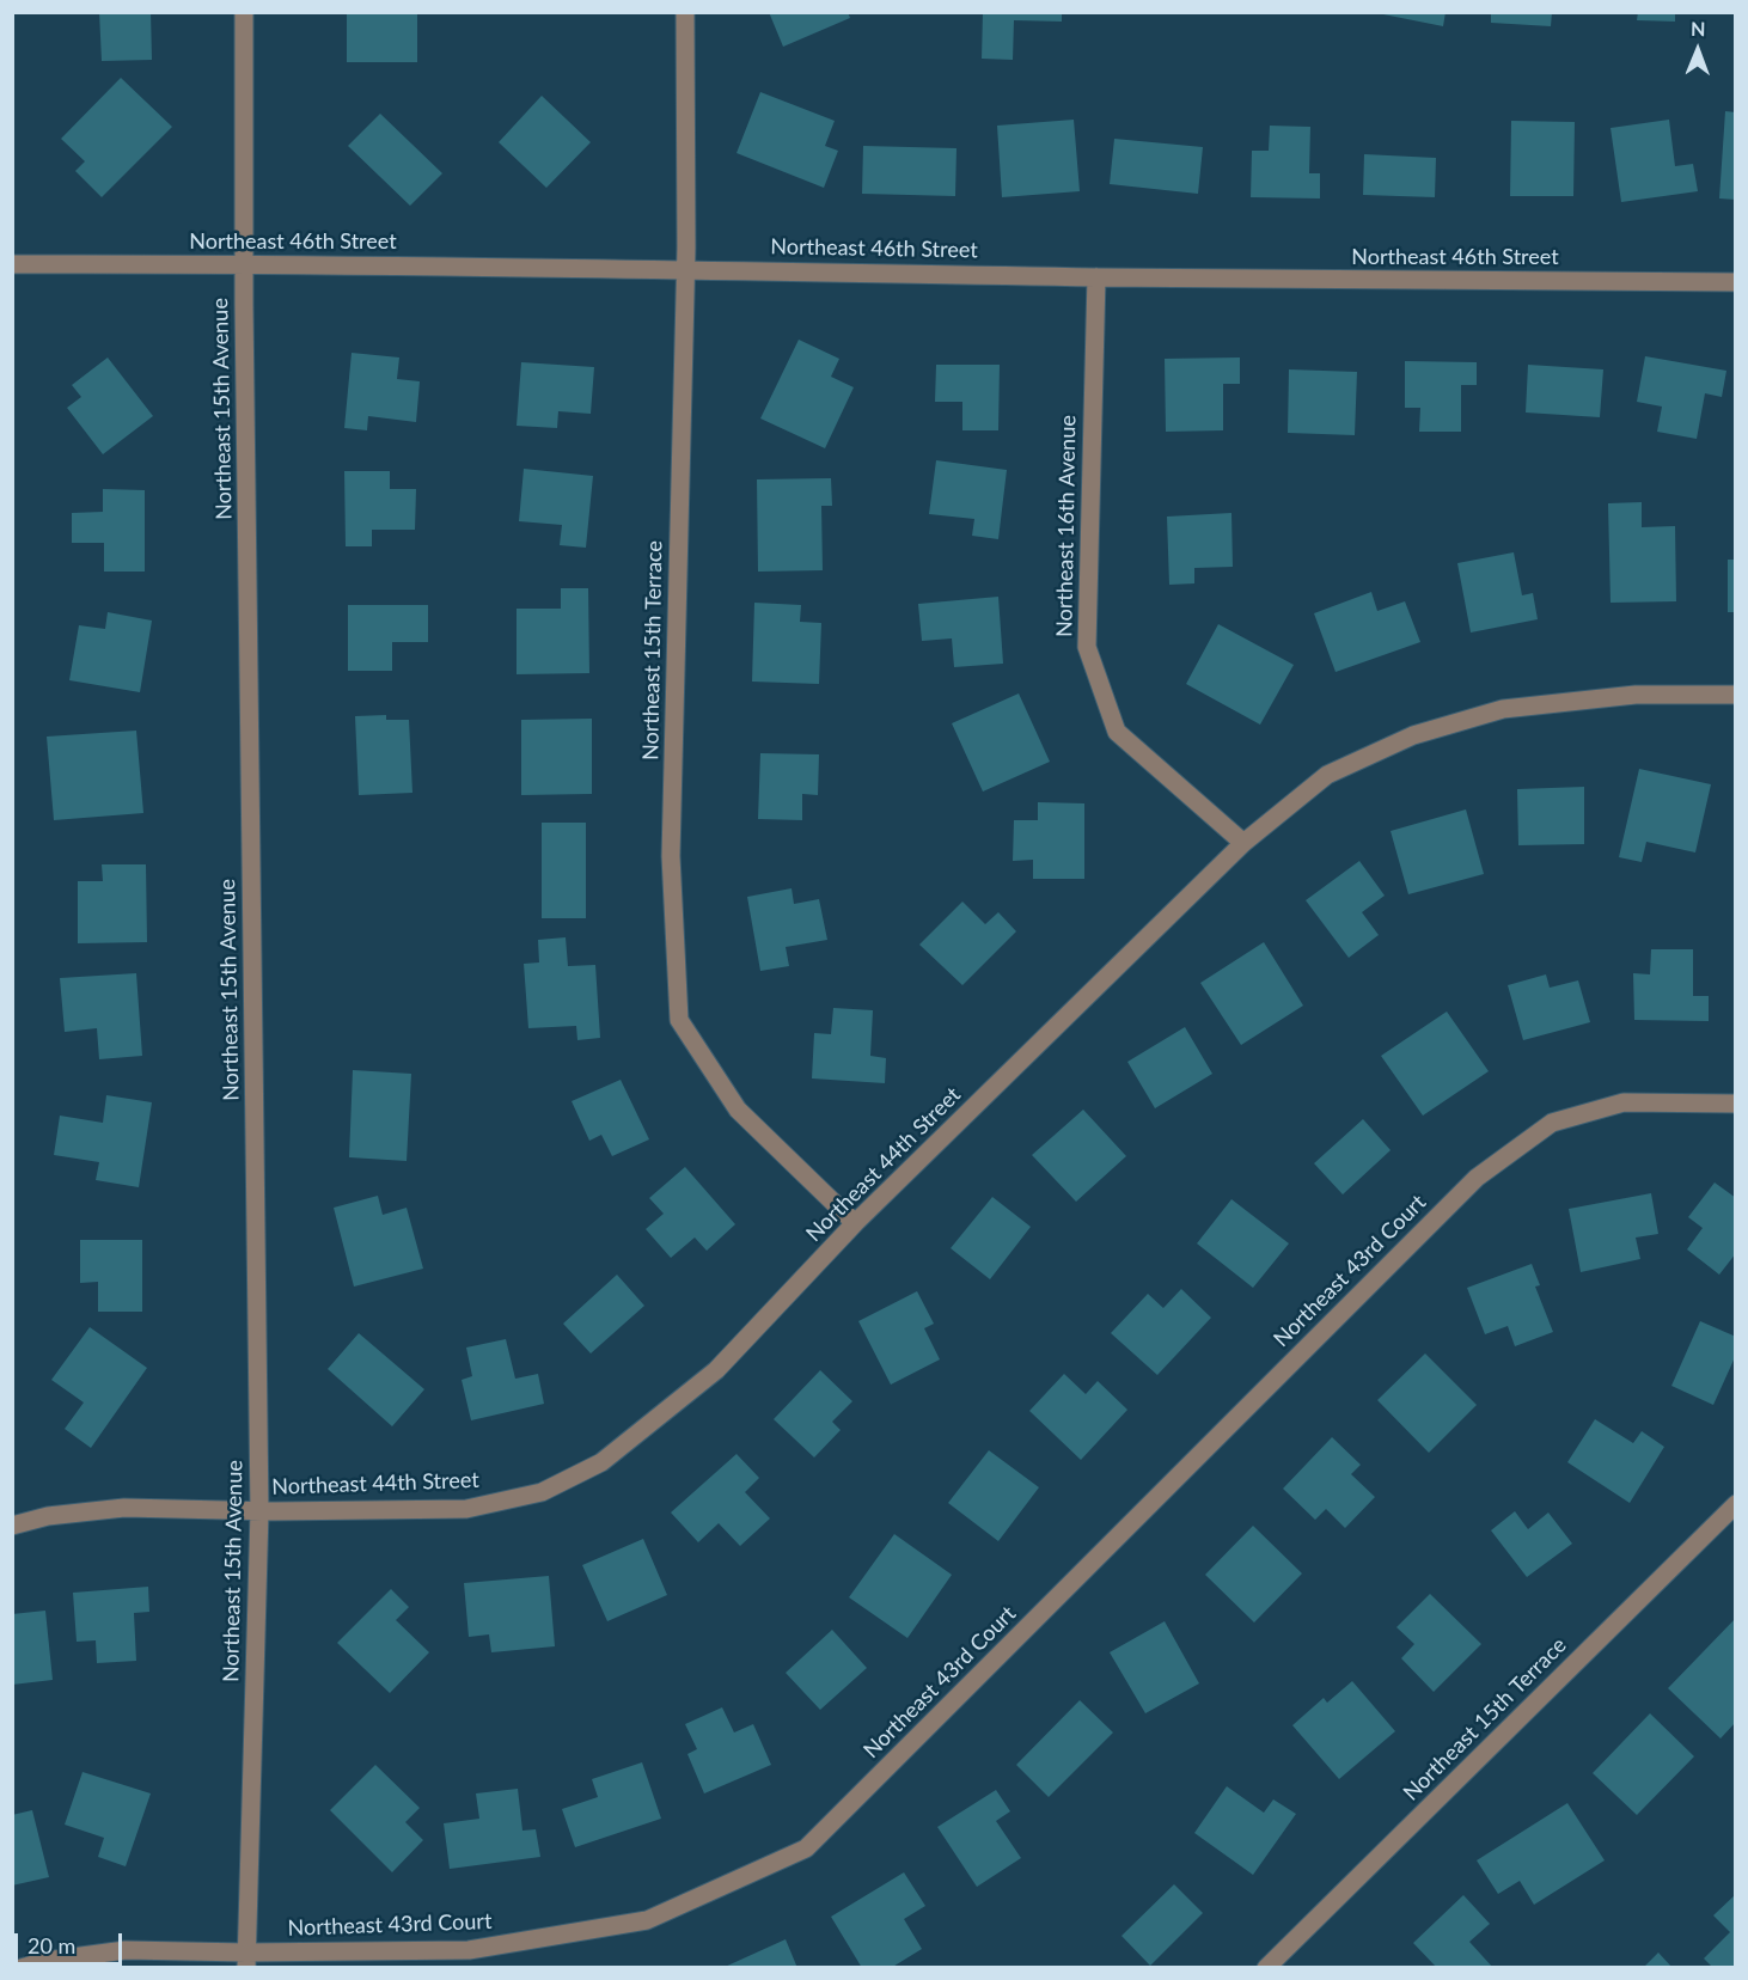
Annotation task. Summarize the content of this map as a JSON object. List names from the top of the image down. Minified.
{"streets":{"street":["Northeast 46th Street","Northeast 15th Avenue","Northeast 16th Avenue","Northeast 15th Terrace","Northeast 44th Street","Northeast 43rd Court"]},"crossings":[["Northeast 46th Street","Northeast 15th Avenue"],["Northeast 46th Street","Northeast 16th Avenue"],["Northeast 46th Street","Northeast 15th Terrace"],["Northeast 15th Avenue","Northeast 44th Street"],["Northeast 15th Avenue","Northeast 43rd Court"],["Northeast 16th Avenue","Northeast 44th Street"],["Northeast 15th Terrace","Northeast 44th Street"]],"scale_bar":"20 m","north":"top"}
